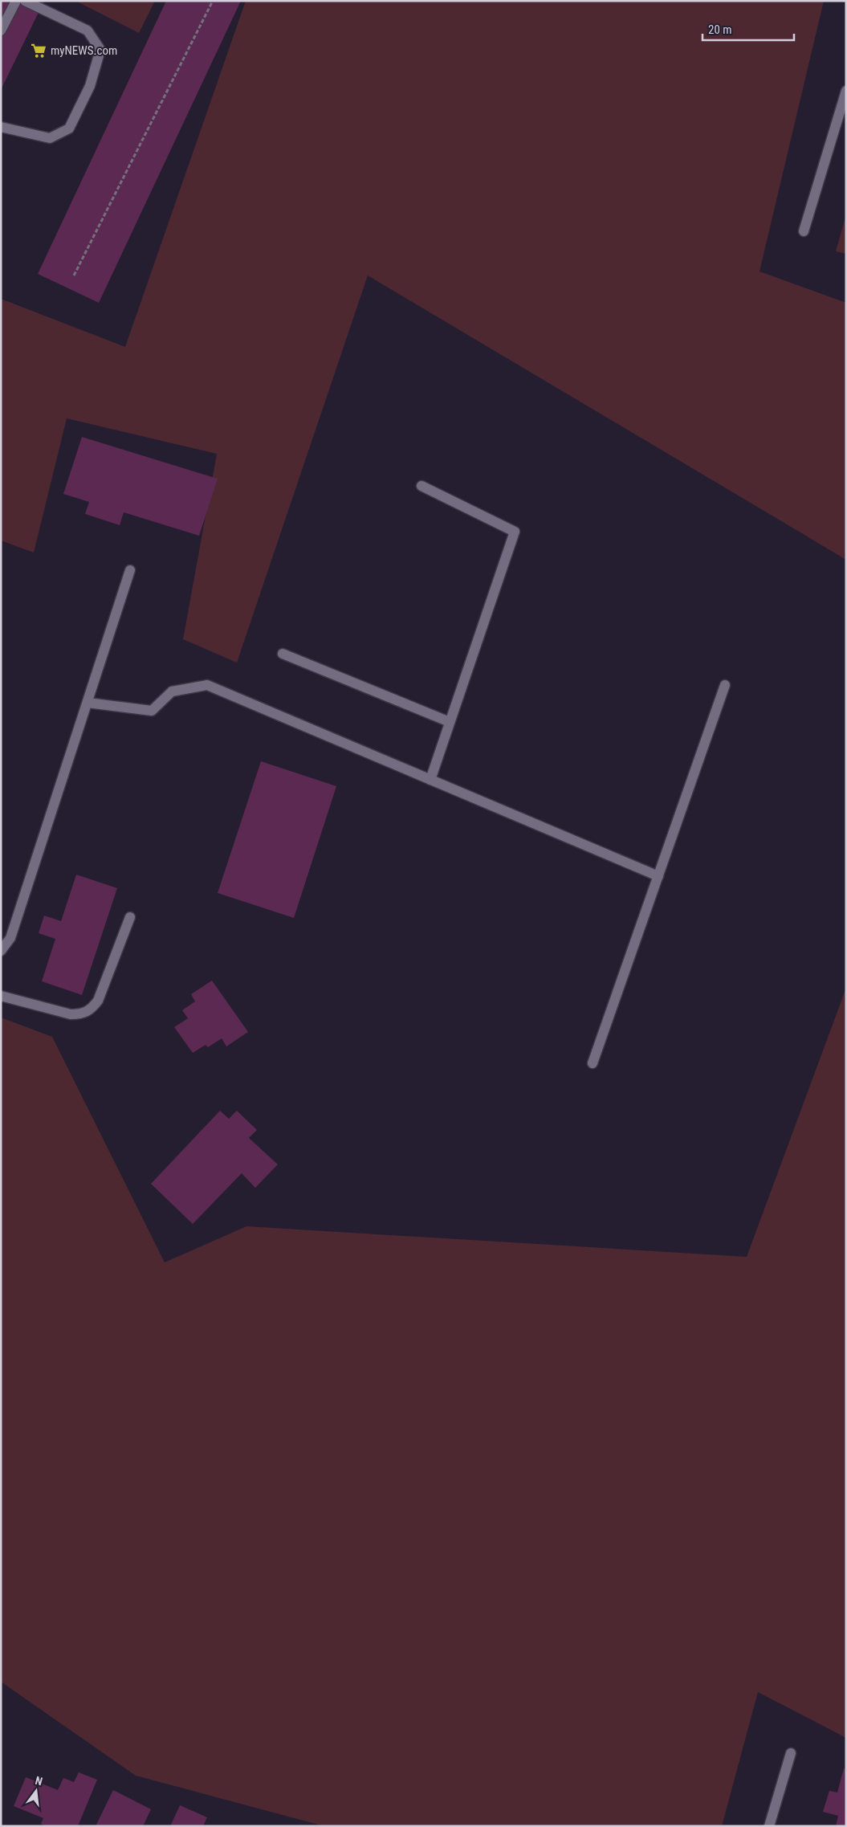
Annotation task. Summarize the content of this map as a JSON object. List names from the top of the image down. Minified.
{"places":{"supermarket":["myNEWS.com"]},"scale_bar":"20 m","north":"top"}
